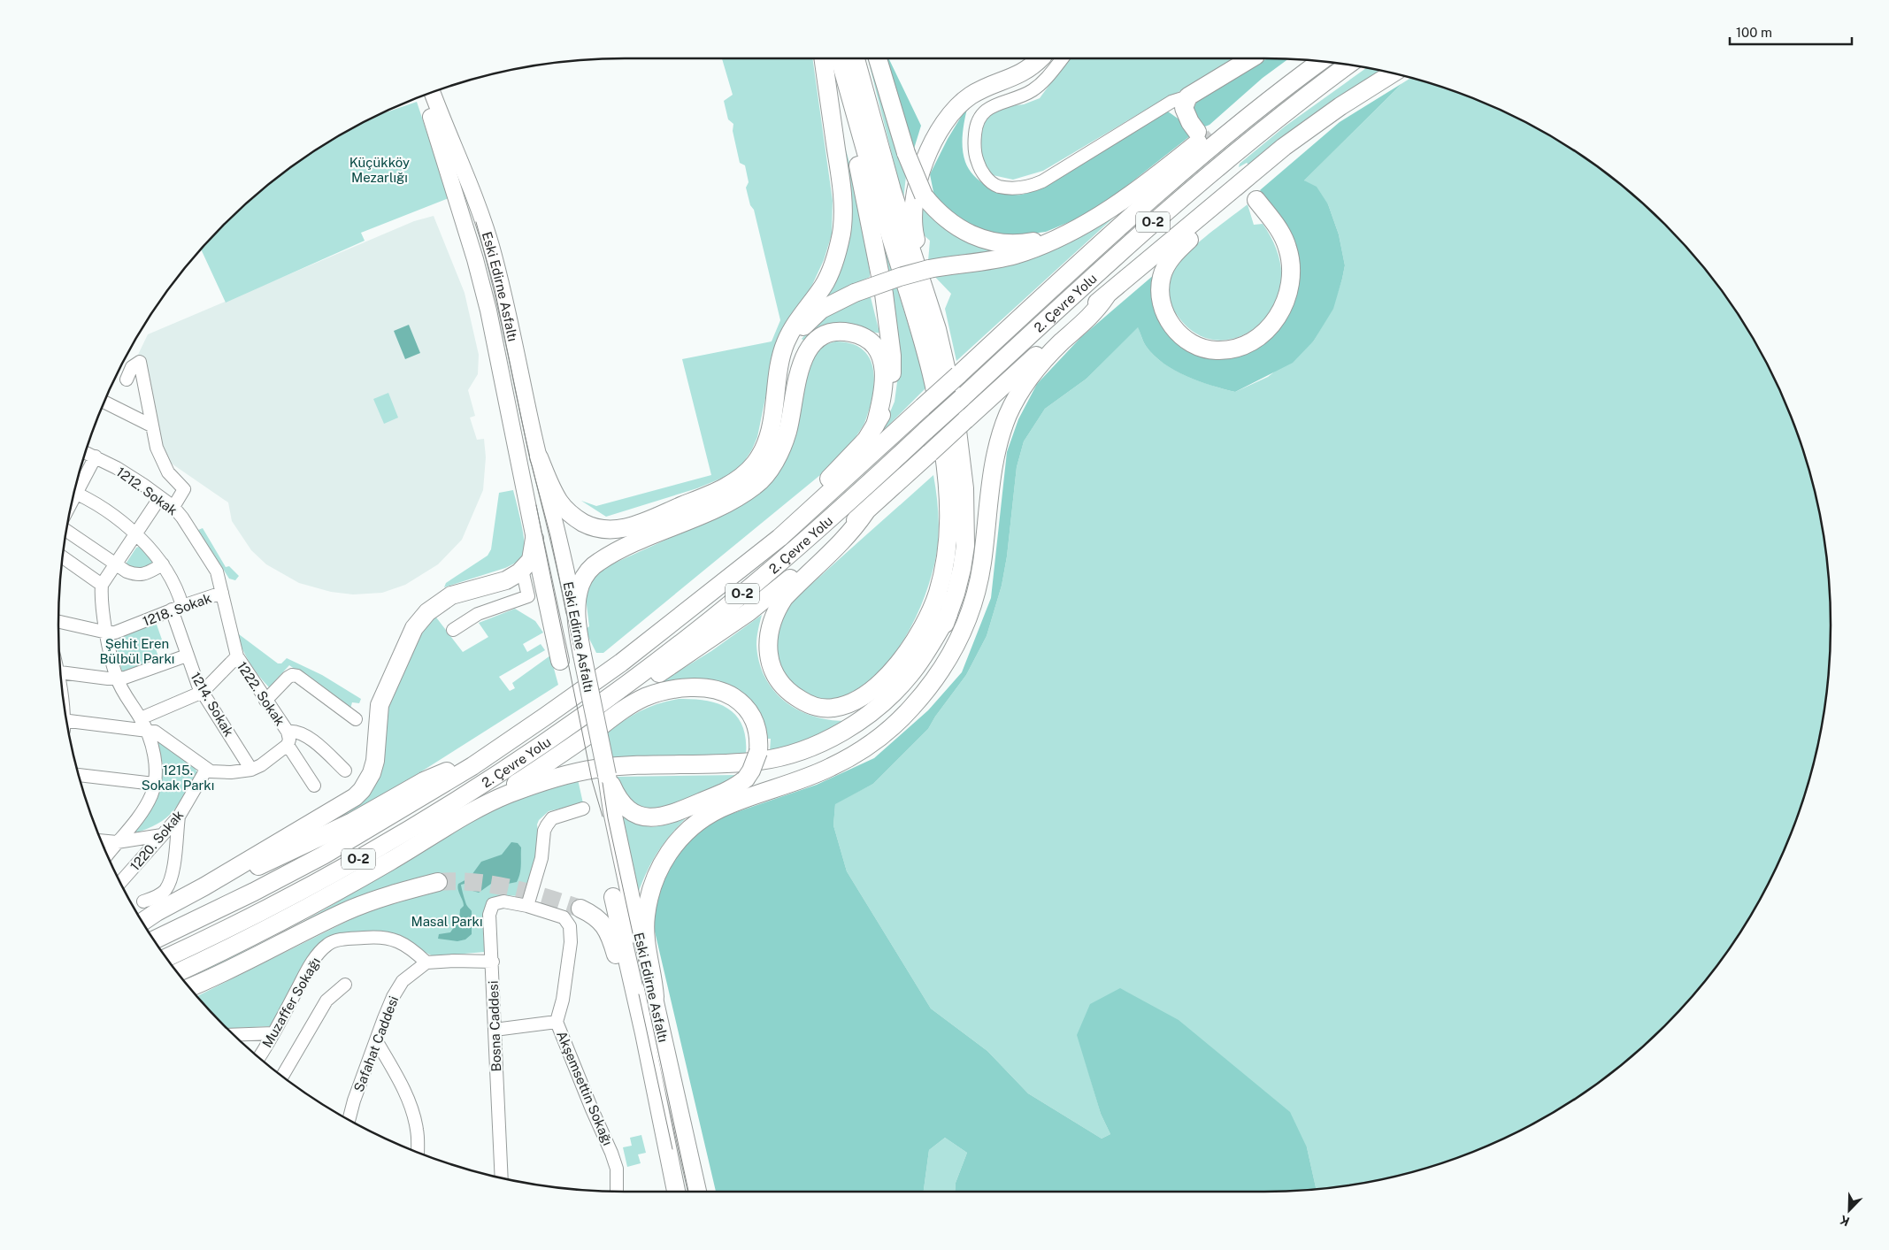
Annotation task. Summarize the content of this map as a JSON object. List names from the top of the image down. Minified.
{"streets":{"highway":["O-2","Eski Edirne Asfaltı","2. Çevre Yolu"],"street":["1212. Sokak","1218. Sokak","1222. Sokak","1214. Sokak","1220. Sokak","Muzaffer Sokağı","Bosna Caddesi","Safahat Caddesi","Akşemsettin Sokağı"]},"crossings":[["1212. Sokak","1218. Sokak"],["1212. Sokak","1222. Sokak"],["1218. Sokak","1222. Sokak"],["1218. Sokak","1214. Sokak"],["Muzaffer Sokağı","Safahat Caddesi"],["Bosna Caddesi","Akşemsettin Sokağı"]],"parks":["Küçükköy Mezarlığı","Şehit Eren Bülbül Parkı","1215. Sokak Parkı","Masal Parkı"],"scale_bar":"100 m","north":"bottom left"}
